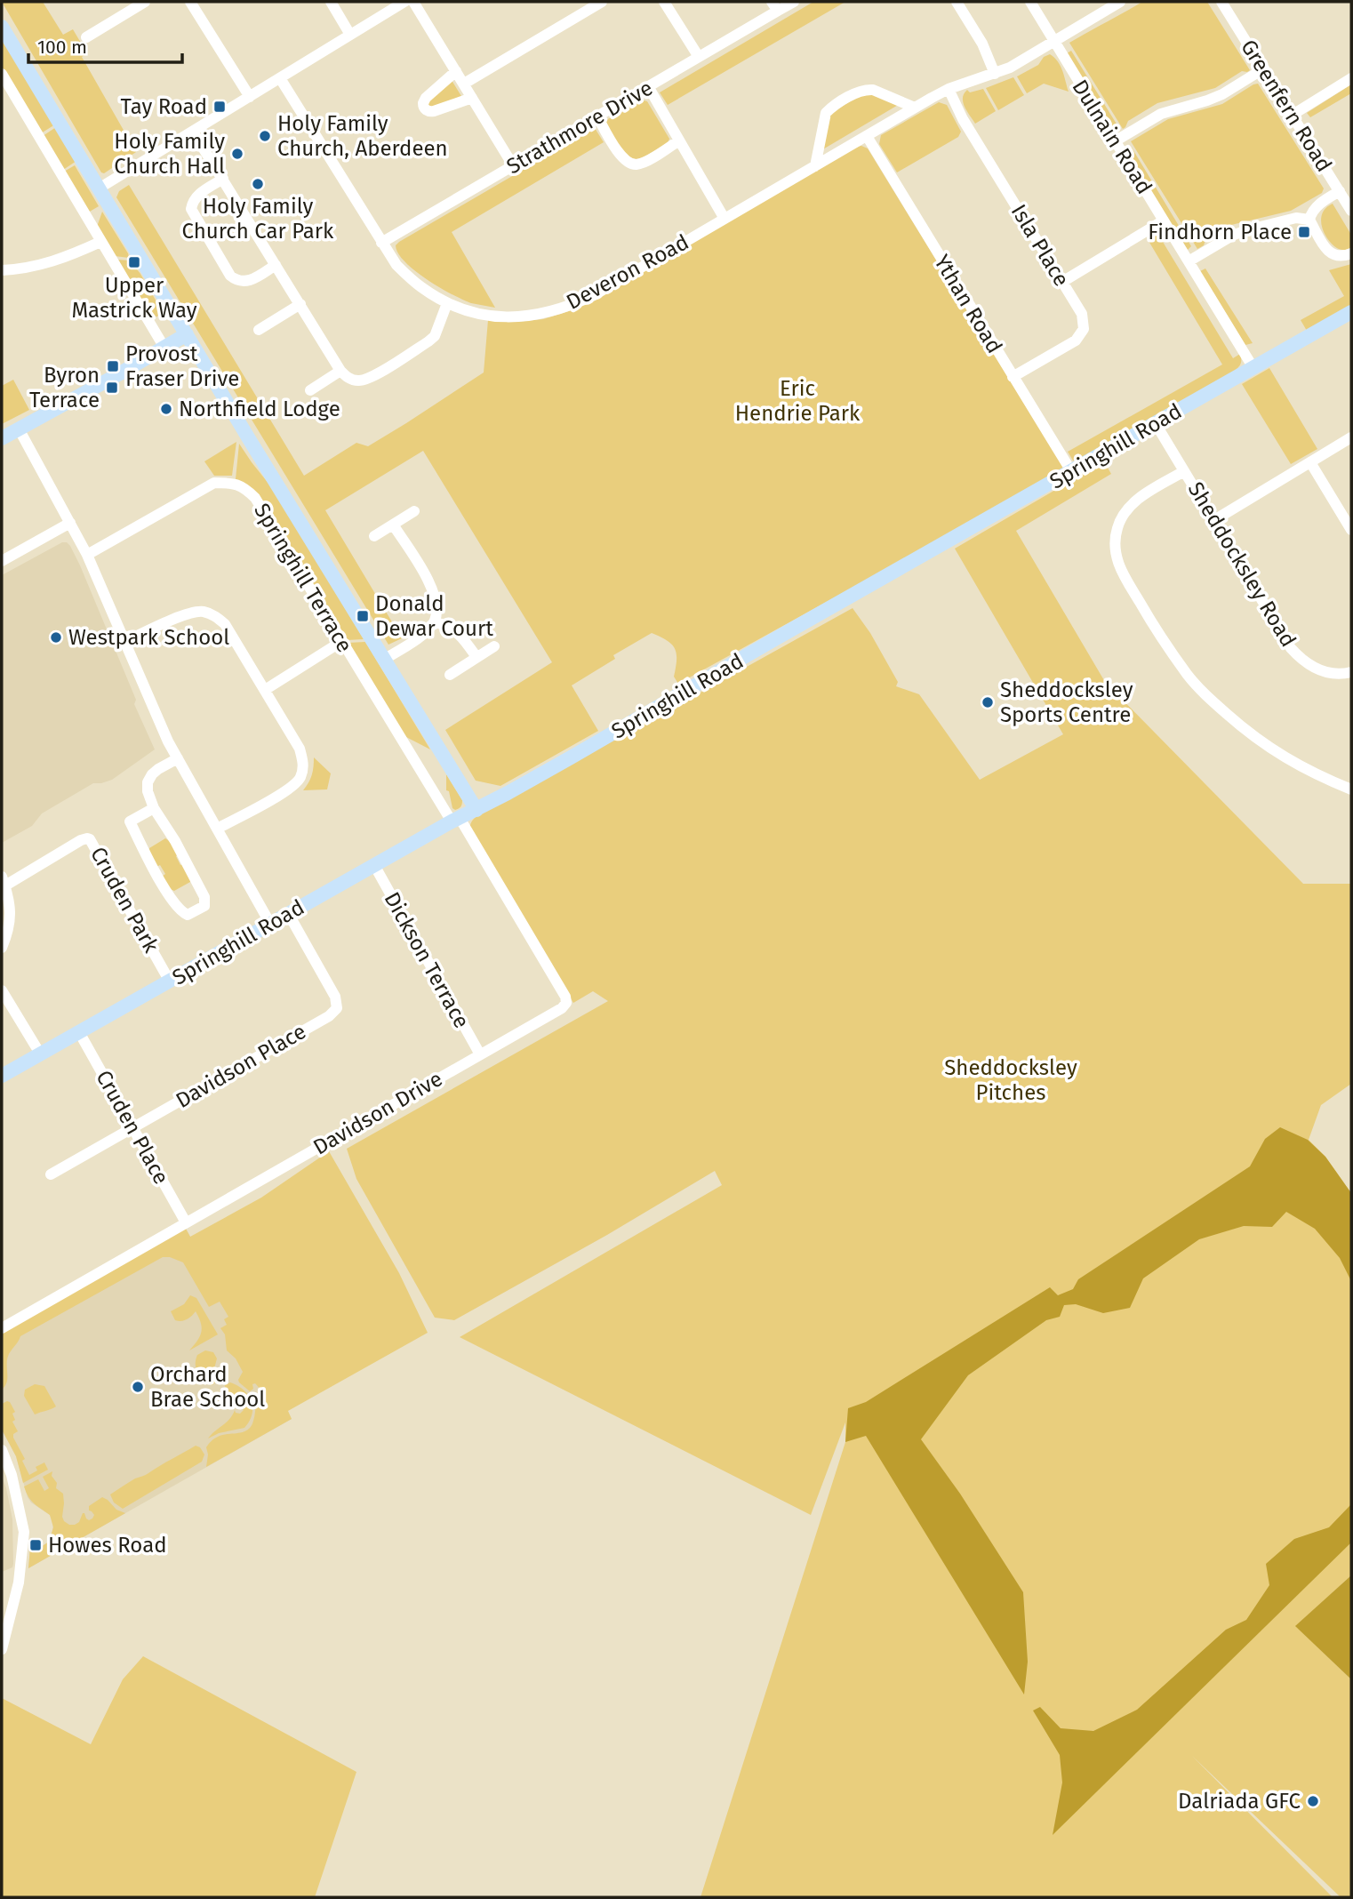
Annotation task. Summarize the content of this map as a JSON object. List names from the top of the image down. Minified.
{"streets":{"street":["Greenfern Road","Strathmore Drive","Dulnain Road","Isla Place","Deveron Road","Ythan Road","Springhill Road","Sheddocksley Road","Springhill Terrace","Cruden Park","Dickson Terrace","Davidson Place","Davidson Drive","Cruden Place"]},"crossings":[["Strathmore Drive","Deveron Road"],["Dulnain Road","Deveron Road"],["Dulnain Road","Springhill Road"],["Isla Place","Deveron Road"],["Isla Place","Ythan Road"],["Deveron Road","Ythan Road"],["Ythan Road","Springhill Road"],["Springhill Road","Sheddocksley Road"],["Springhill Road","Springhill Terrace"],["Springhill Road","Cruden Park"],["Springhill Road","Dickson Terrace"],["Springhill Road","Davidson Place"],["Springhill Road","Davidson Drive"],["Springhill Road","Cruden Place"],["Springhill Terrace","Davidson Drive"],["Dickson Terrace","Davidson Drive"],["Davidson Place","Cruden Place"],["Davidson Drive","Cruden Place"]],"parks":["Eric Hendrie Park","Sheddocksley Pitches"],"places":{"transit":["Tay Road","Findhorn Place","Upper Mastrick Way","Provost Fraser Drive","Byron Terrace","Donald Dewar Court","Howes Road"],"other":["Holy Family Church, Aberdeen","Holy Family Church Hall","Holy Family Church Car Park","Northfield Lodge","Westpark School","Sheddocksley Sports Centre","Orchard Brae School","Dalriada GFC"]},"scale_bar":"100 m"}
